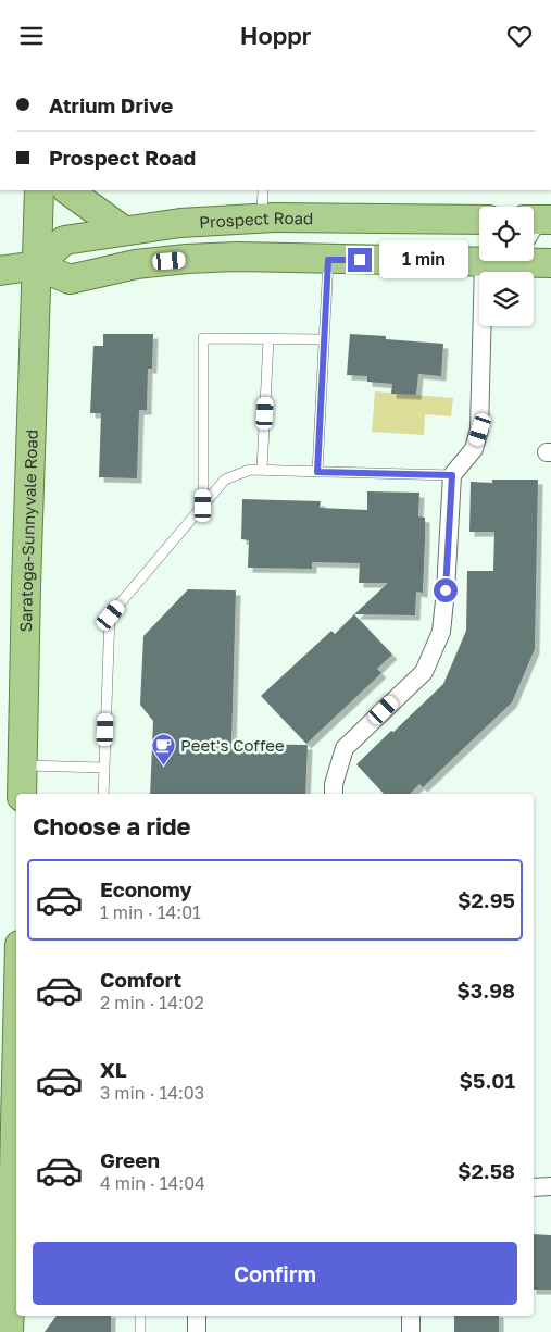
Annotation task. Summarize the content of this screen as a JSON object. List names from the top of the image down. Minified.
{"streets":{"main road":["Prospect Road","Saratoga-Sunnyvale Road"]},"crossings":[["Prospect Road","Saratoga-Sunnyvale Road"]],"places":{"cafe":["Peet's Coffee"]},"page":{"header":"Hoppr","banner":["Atrium Drive","Prospect Road"],"bubble":"1 min","heading":"Choose a ride","list":[{"name":"Economy","note":"1 min · 14:01","value":"$2.95"},{"name":"Comfort","note":"2 min · 14:02","value":"$3.98"},{"name":"XL","note":"3 min · 14:03","value":"$5.01"},{"name":"Green","note":"4 min · 14:04","value":"$2.58"}],"buttons":"Confirm"}}
